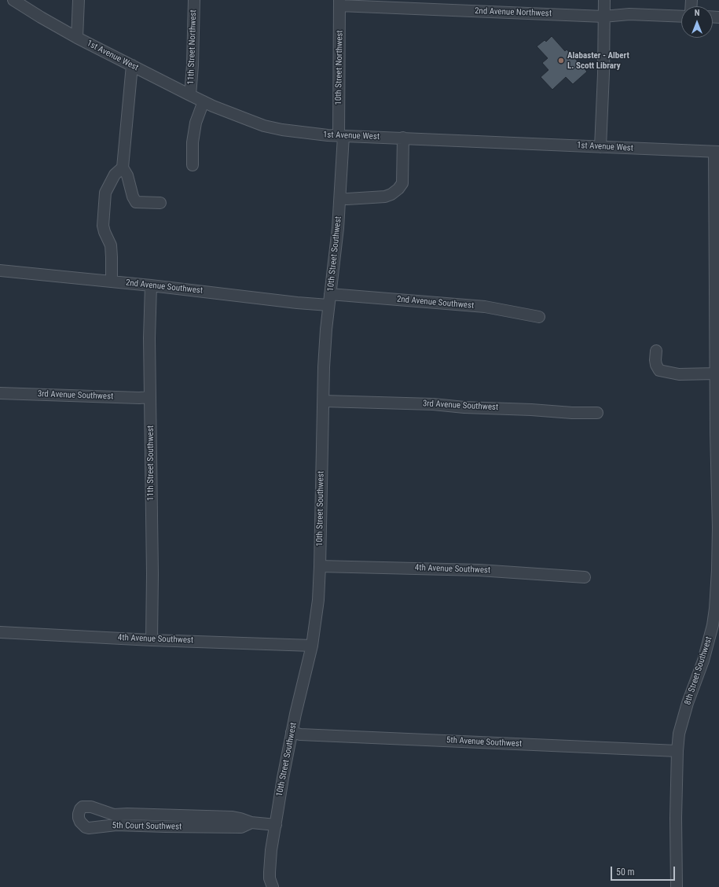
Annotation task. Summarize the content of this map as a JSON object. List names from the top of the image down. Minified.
{"streets":{"street":["2nd Avenue Northwest","11th Street Northwest","1st Avenue West","10th Street Northwest","10th Street Southwest","2nd Avenue Southwest","3rd Avenue Southwest","11th Street Southwest","4th Avenue Southwest","8th Street Southwest","5th Avenue Southwest","5th Court Southwest"]},"crossings":[["2nd Avenue Northwest","10th Street Northwest"],["11th Street Northwest","1st Avenue West"],["1st Avenue West","10th Street Northwest"],["1st Avenue West","10th Street Southwest"],["1st Avenue West","8th Street Southwest"],["10th Street Northwest","10th Street Southwest"],["10th Street Southwest","2nd Avenue Southwest"],["10th Street Southwest","3rd Avenue Southwest"],["10th Street Southwest","4th Avenue Southwest"],["10th Street Southwest","5th Avenue Southwest"],["10th Street Southwest","5th Court Southwest"],["2nd Avenue Southwest","11th Street Southwest"],["3rd Avenue Southwest","11th Street Southwest"],["11th Street Southwest","4th Avenue Southwest"],["8th Street Southwest","5th Avenue Southwest"]],"places":["Alabaster - Albert L. Scott Library"],"scale_bar":"50 m","north":"top"}
